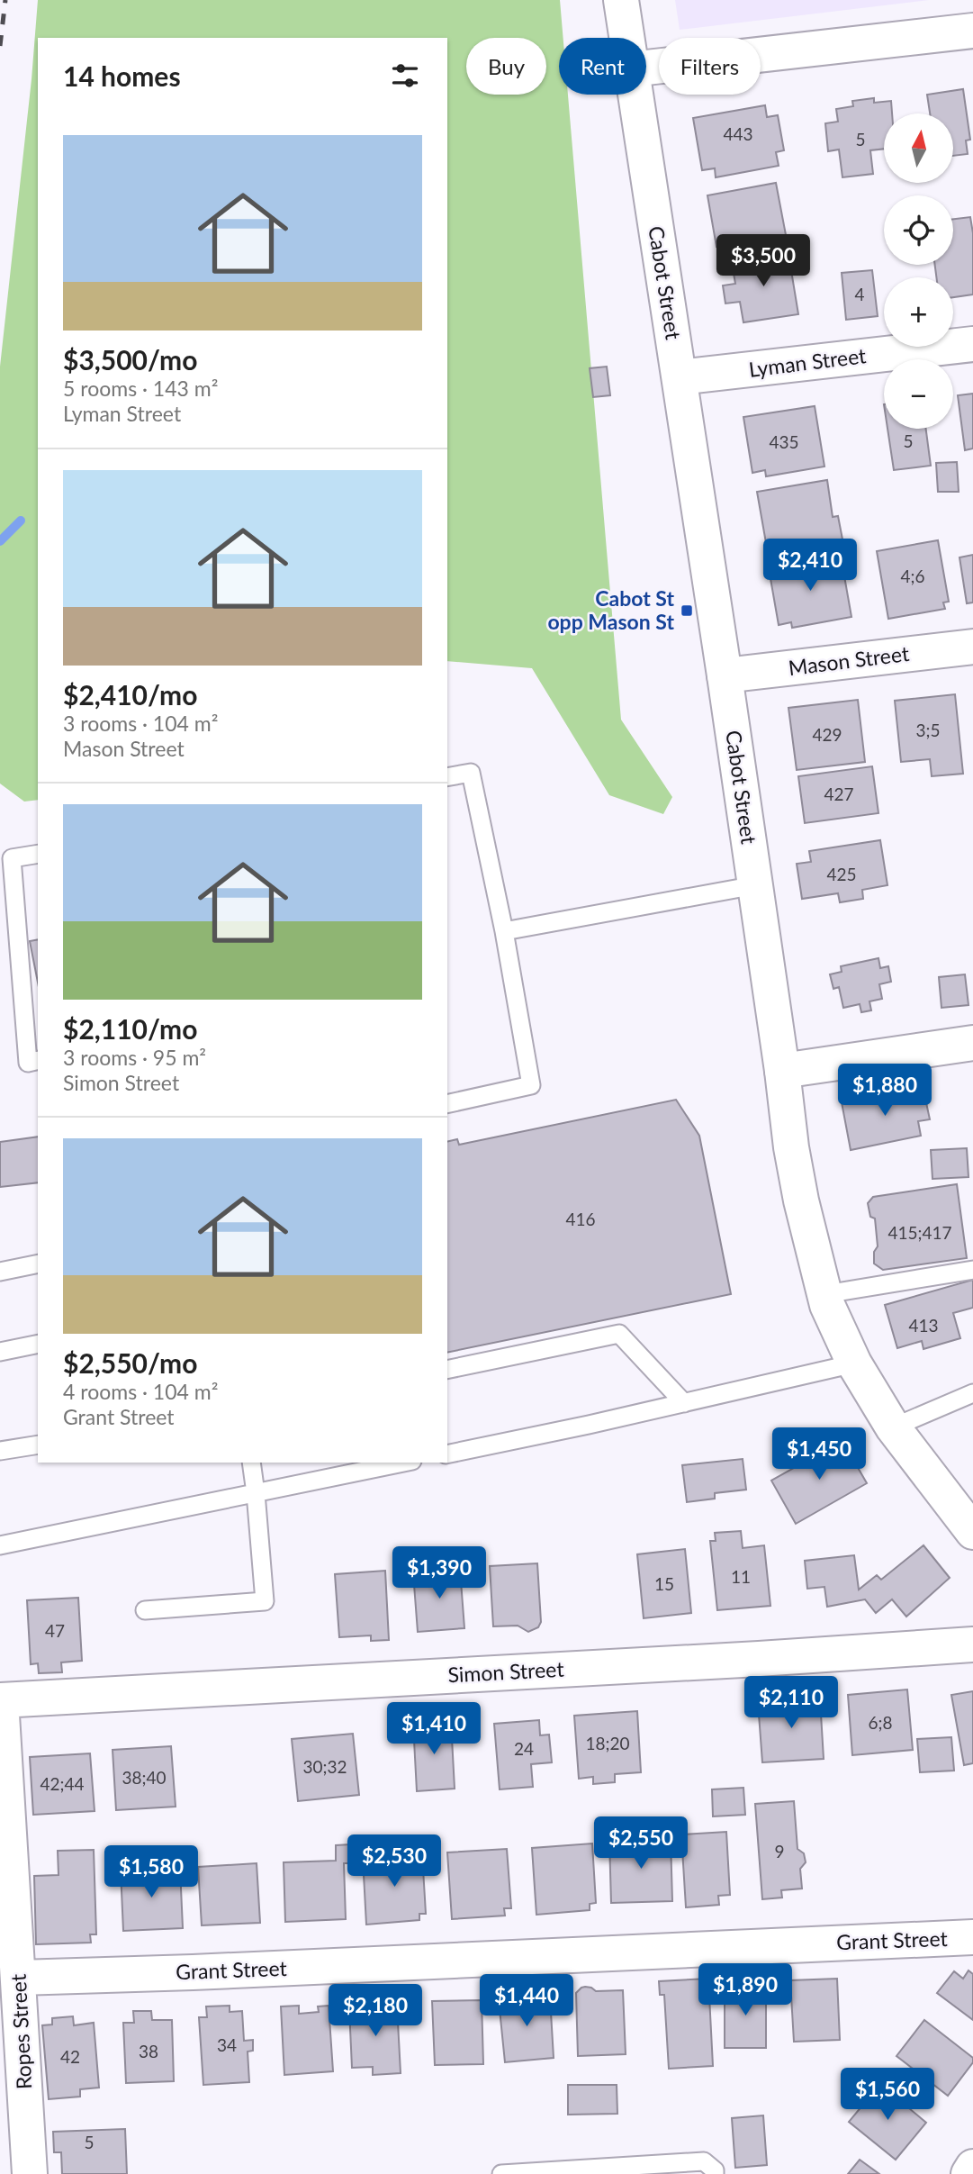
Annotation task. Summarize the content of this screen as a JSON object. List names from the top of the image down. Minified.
{"streets":{"main road":["Cabot Street","Lyman Street","Mason Street","Simon Street","Grant Street","Ropes Street"]},"crossings":[["Cabot Street","Lyman Street"],["Cabot Street","Mason Street"],["Simon Street","Ropes Street"],["Grant Street","Ropes Street"]],"places":{"transit":["Cabot St opp Mason St"]},"house_numbers":["443","5","4","5","435","4;6","3;5","429","427","425","416","415;417","413","11","15","47","6;8","18;20","24","30;32","38;40","42;44","9","34","38","42","5"],"north":"top","page":{"chip":["Buy","Rent","Filters"],"heading":"14 homes","map_buttons":["+","−"],"list":[{"name":"$3,500/mo","note":"5 rooms · 143 m² · Lyman Street"},{"name":"$2,410/mo","note":"3 rooms · 104 m² · Mason Street"},{"name":"$2,110/mo","note":"3 rooms · 95 m² · Simon Street"},{"name":"$2,550/mo","note":"4 rooms · 104 m² · Grant Street"}],"price":["$3,500","$2,410","$1,880","$1,450","$1,390","$2,110","$1,410","$2,550","$2,530","$1,580","$1,890","$1,440","$2,180","$1,560"]}}
